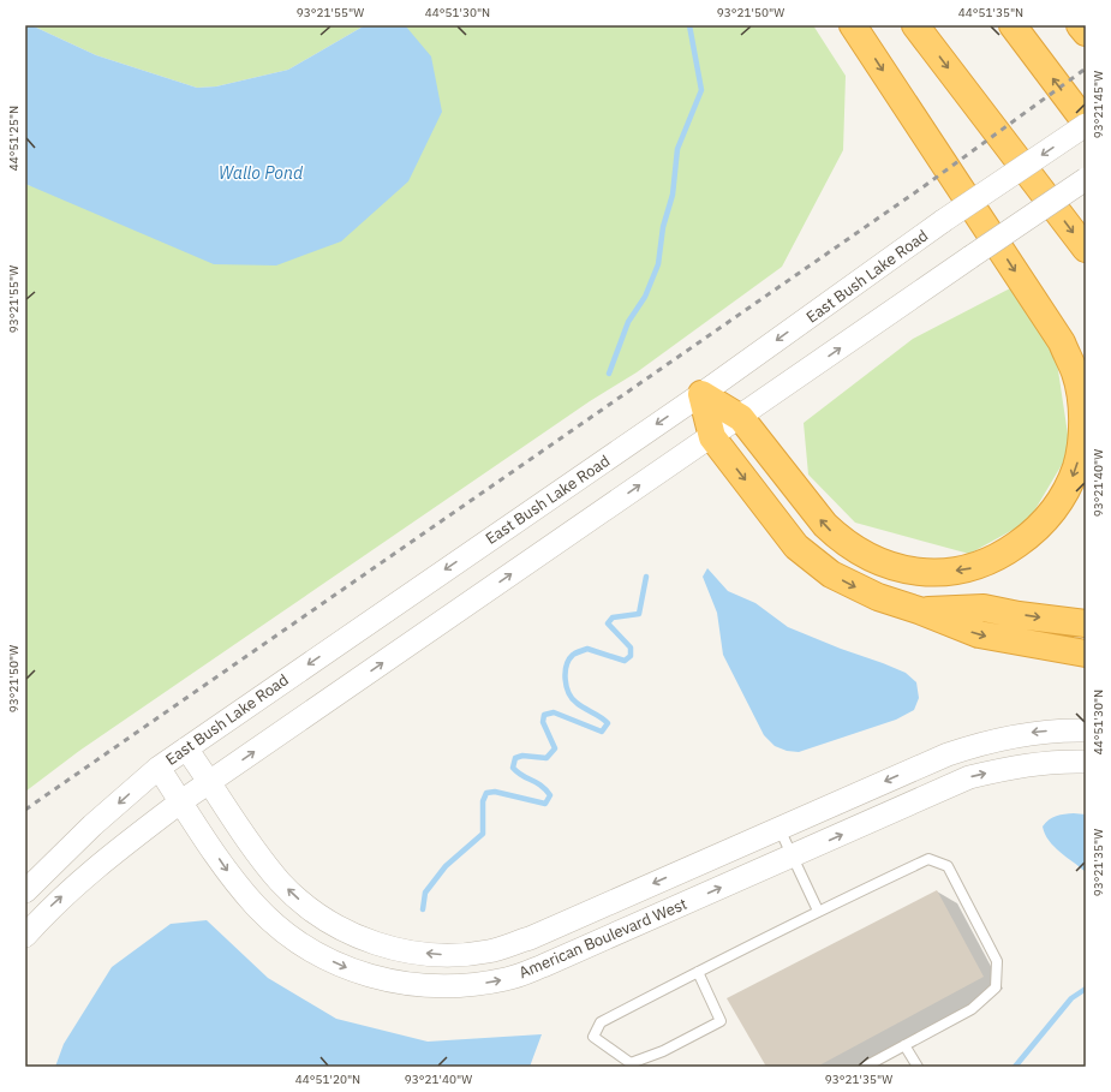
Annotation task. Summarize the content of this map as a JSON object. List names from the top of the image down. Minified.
{"streets":{"street":["East Bush Lake Road","American Boulevard West"]},"crossings":[["East Bush Lake Road","American Boulevard West"]],"water":["Wallo Pond"],"coordinates":["93°21'55\"W","44°51'30\"N","93°21'50\"W","44°51'35\"N","93°21'45\"W","44°51'25\"N","93°21'40\"W","93°21'35\"W","44°51'20\"N"]}
